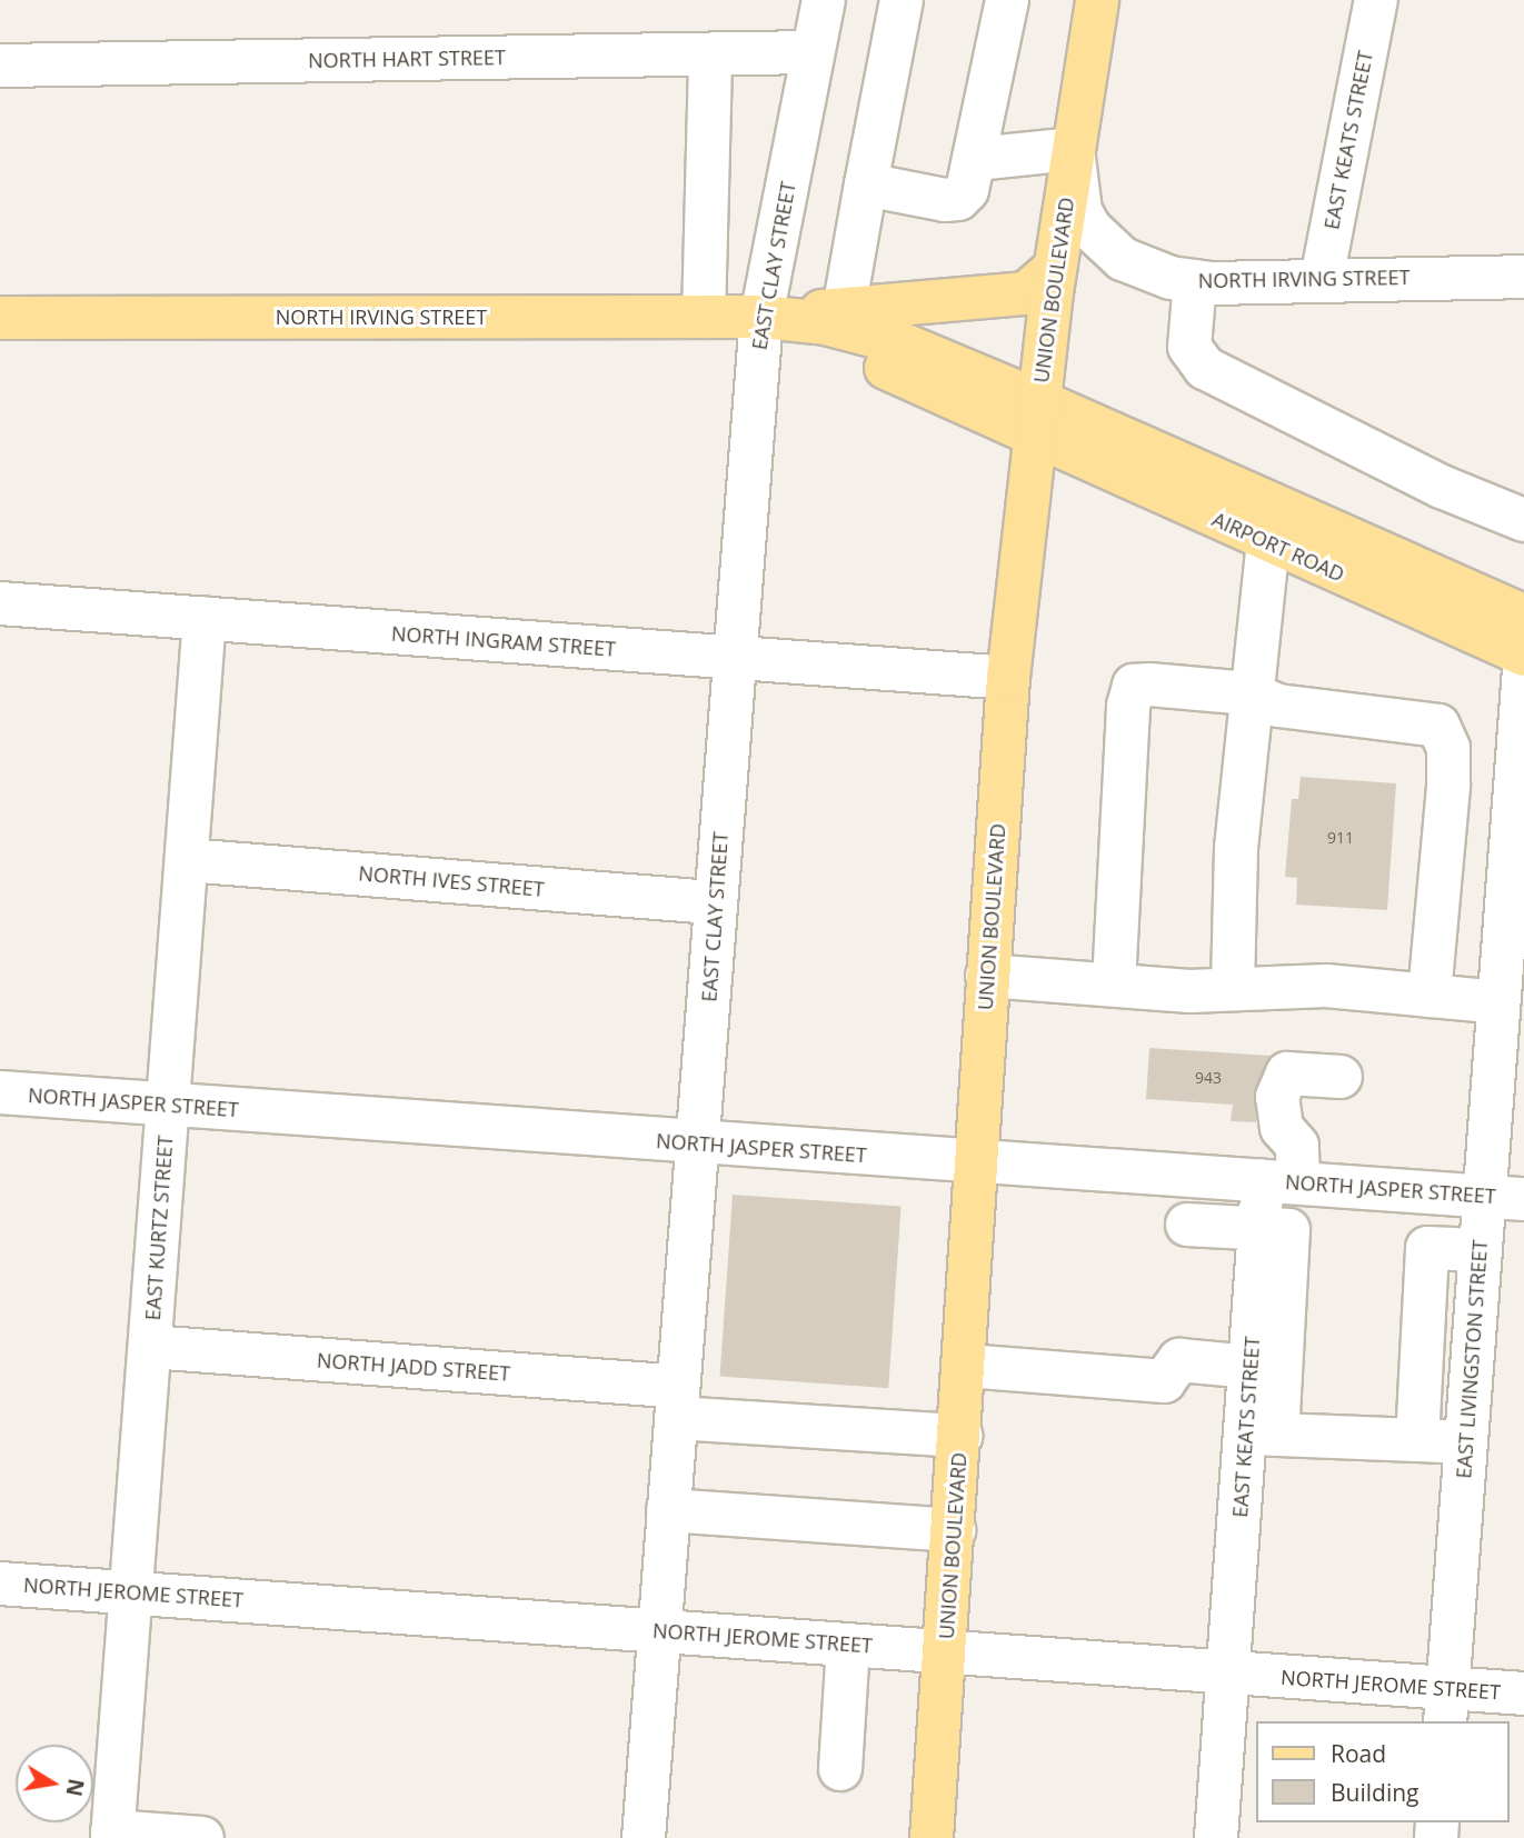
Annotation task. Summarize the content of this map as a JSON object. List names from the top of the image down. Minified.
{"streets":{"main road":["NORTH IRVING STREET","UNION BOULEVARD","AIRPORT ROAD"],"street":["NORTH HART STREET","EAST KEATS STREET","EAST CLAY STREET","NORTH INGRAM STREET","NORTH IVES STREET","NORTH JASPER STREET","EAST KURTZ STREET","EAST LIVINGSTON STREET","NORTH JADD STREET","NORTH JEROME STREET"]},"crossings":[["NORTH HART STREET","EAST CLAY STREET"],["EAST KEATS STREET","NORTH IRVING STREET"],["EAST KEATS STREET","NORTH JASPER STREET"],["EAST KEATS STREET","NORTH JEROME STREET"],["EAST CLAY STREET","NORTH IRVING STREET"],["EAST CLAY STREET","NORTH INGRAM STREET"],["EAST CLAY STREET","NORTH IVES STREET"],["EAST CLAY STREET","NORTH JASPER STREET"],["EAST CLAY STREET","NORTH JADD STREET"],["EAST CLAY STREET","NORTH JEROME STREET"],["NORTH IRVING STREET","UNION BOULEVARD"],["NORTH IRVING STREET","AIRPORT ROAD"],["UNION BOULEVARD","AIRPORT ROAD"],["UNION BOULEVARD","NORTH INGRAM STREET"],["UNION BOULEVARD","NORTH JASPER STREET"],["UNION BOULEVARD","NORTH JADD STREET"],["UNION BOULEVARD","NORTH JEROME STREET"],["NORTH INGRAM STREET","EAST KURTZ STREET"],["NORTH IVES STREET","EAST KURTZ STREET"],["NORTH JASPER STREET","EAST KURTZ STREET"],["NORTH JASPER STREET","EAST LIVINGSTON STREET"],["EAST KURTZ STREET","NORTH JADD STREET"],["EAST KURTZ STREET","NORTH JEROME STREET"],["EAST LIVINGSTON STREET","NORTH JEROME STREET"]],"house_numbers":["911","943"],"legend":["Road","Building"],"north":"right"}
